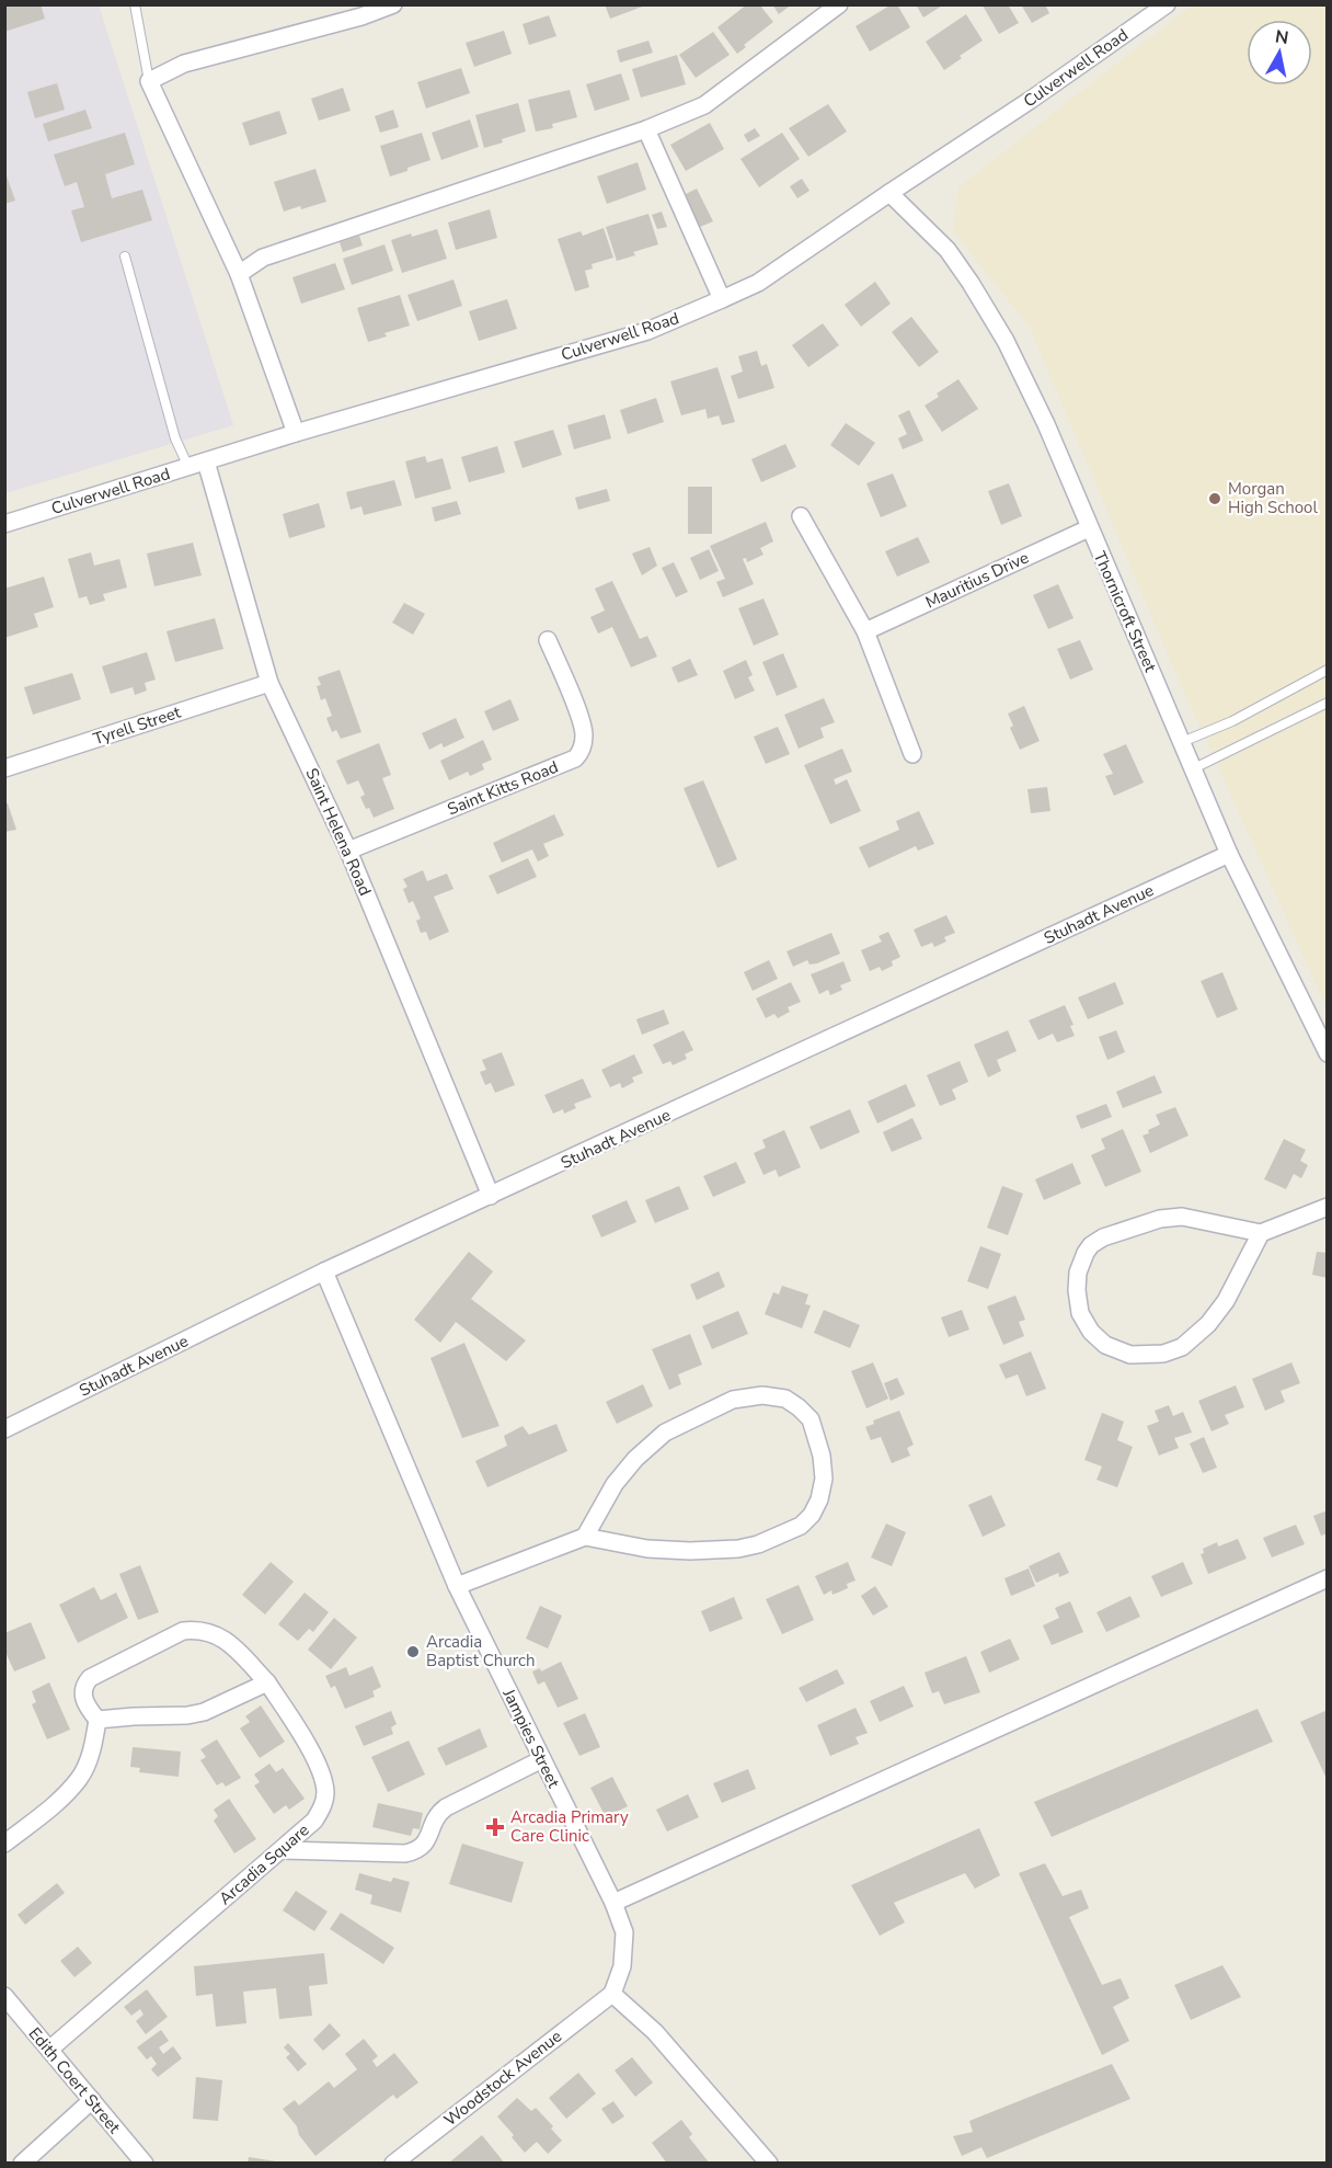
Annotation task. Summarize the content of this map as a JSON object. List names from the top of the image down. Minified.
{"streets":{"street":["Culverwell Road","Mauritius Drive","Thornicroft Street","Tyrell Street","Saint Kitts Road","Saint Helena Road","Stuhadt Avenue","Jampies Street","Arcadia Square","Woodstock Avenue","Edith Coert Street"]},"crossings":[["Culverwell Road","Thornicroft Street"],["Culverwell Road","Saint Helena Road"],["Mauritius Drive","Thornicroft Street"],["Thornicroft Street","Stuhadt Avenue"],["Tyrell Street","Saint Helena Road"],["Saint Kitts Road","Saint Helena Road"],["Saint Helena Road","Stuhadt Avenue"],["Stuhadt Avenue","Jampies Street"],["Jampies Street","Woodstock Avenue"],["Arcadia Square","Edith Coert Street"]],"places":{"other":["Morgan High School","Arcadia Baptist Church"],"health":["Arcadia Primary Care Clinic"]},"north":"top"}
